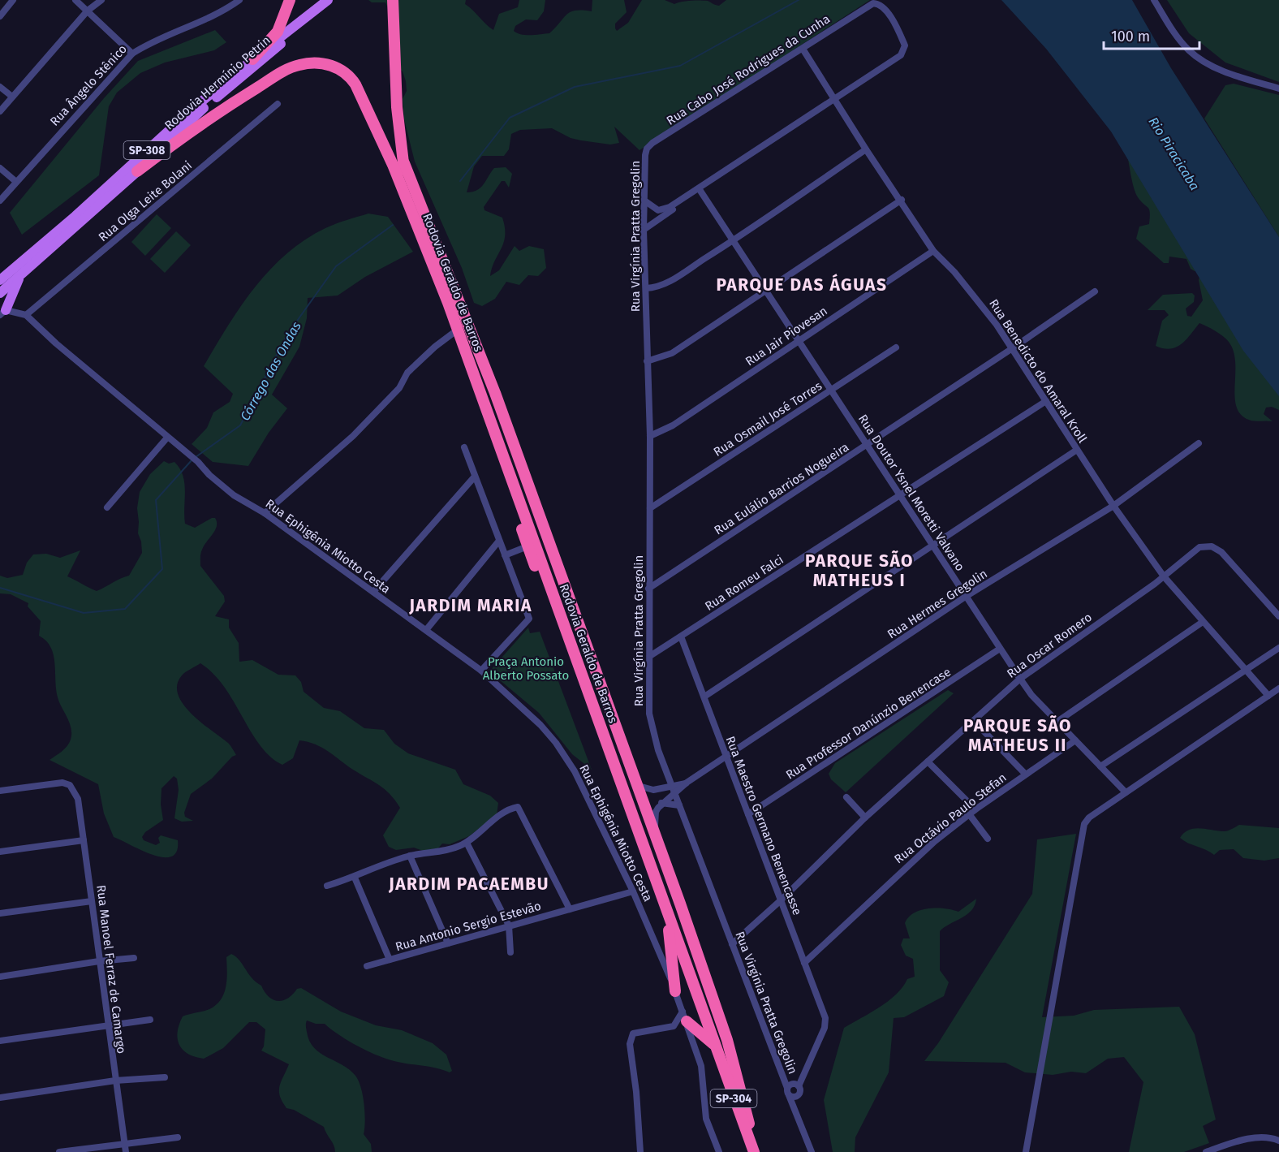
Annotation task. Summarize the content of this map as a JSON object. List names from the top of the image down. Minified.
{"streets":{"highway":["Rodovia Geraldo de Barros","SP-304"],"main road":["Rodovia Hermínio Petrin","SP-308"],"street":["Rua Cabo José Rodrigues da Cunha","Rua Ângelo Stênico","Rua Olga Leite Bolani","Rua Virgínia Pratta Gregolin","Rua Jair Piovesan","Rua Benedicto do Amaral Kroll","Rua Osmail José Torres","Rua Eulálio Barrios Nogueira","Rua Doutor Ysnel Moretti Valvano","Rua Ephigênia Miotto Cesta","Rua Romeu Falci","Rua Hermes Gregolin","Rua Oscar Romero","Rua Professor Danúnzio Benencase","Rua Octávio Paulo Stefan","Rua Maestro Germano Benencasse","Rua Antonio Sergio Estevão","Rua Manoel Ferraz de Camargo"]},"crossings":[["Rua Cabo José Rodrigues da Cunha","Rua Virgínia Pratta Gregolin"],["Rua Cabo José Rodrigues da Cunha","Rua Benedicto do Amaral Kroll"],["Rua Olga Leite Bolani","Rua Ephigênia Miotto Cesta"],["Rua Virgínia Pratta Gregolin","Rua Jair Piovesan"],["Rua Virgínia Pratta Gregolin","Rua Osmail José Torres"],["Rua Virgínia Pratta Gregolin","Rua Eulálio Barrios Nogueira"],["Rua Virgínia Pratta Gregolin","Rua Romeu Falci"],["Rua Virgínia Pratta Gregolin","Rua Hermes Gregolin"],["Rua Virgínia Pratta Gregolin","Rua Oscar Romero"],["Rua Jair Piovesan","Rua Benedicto do Amaral Kroll"],["Rua Jair Piovesan","Rua Doutor Ysnel Moretti Valvano"],["Rua Benedicto do Amaral Kroll","Rua Eulálio Barrios Nogueira"],["Rua Benedicto do Amaral Kroll","Rua Romeu Falci"],["Rua Benedicto do Amaral Kroll","Rua Hermes Gregolin"],["Rua Benedicto do Amaral Kroll","Rua Oscar Romero"],["Rua Osmail José Torres","Rua Doutor Ysnel Moretti Valvano"],["Rua Eulálio Barrios Nogueira","Rua Doutor Ysnel Moretti Valvano"],["Rua Doutor Ysnel Moretti Valvano","Rua Romeu Falci"],["Rua Doutor Ysnel Moretti Valvano","Rua Hermes Gregolin"],["Rua Doutor Ysnel Moretti Valvano","Rua Oscar Romero"],["Rua Doutor Ysnel Moretti Valvano","Rua Professor Danúnzio Benencase"],["Rua Doutor Ysnel Moretti Valvano","Rua Octávio Paulo Stefan"],["Rua Ephigênia Miotto Cesta","Rua Antonio Sergio Estevão"],["Rua Romeu Falci","Rua Maestro Germano Benencasse"],["Rua Hermes Gregolin","Rua Maestro Germano Benencasse"],["Rua Oscar Romero","Rua Maestro Germano Benencasse"],["Rua Professor Danúnzio Benencase","Rua Maestro Germano Benencasse"],["Rua Octávio Paulo Stefan","Rua Maestro Germano Benencasse"]],"districts":["PARQUE DAS ÁGUAS","PARQUE SÃO MATHEUS I","JARDIM MARIA","PARQUE SÃO MATHEUS II","JARDIM PACAEMBU"],"water":["Rio Piracicaba","Córrego das Ondas"],"parks":["Praça Antonio Alberto Possato"],"scale_bar":"100 m"}
